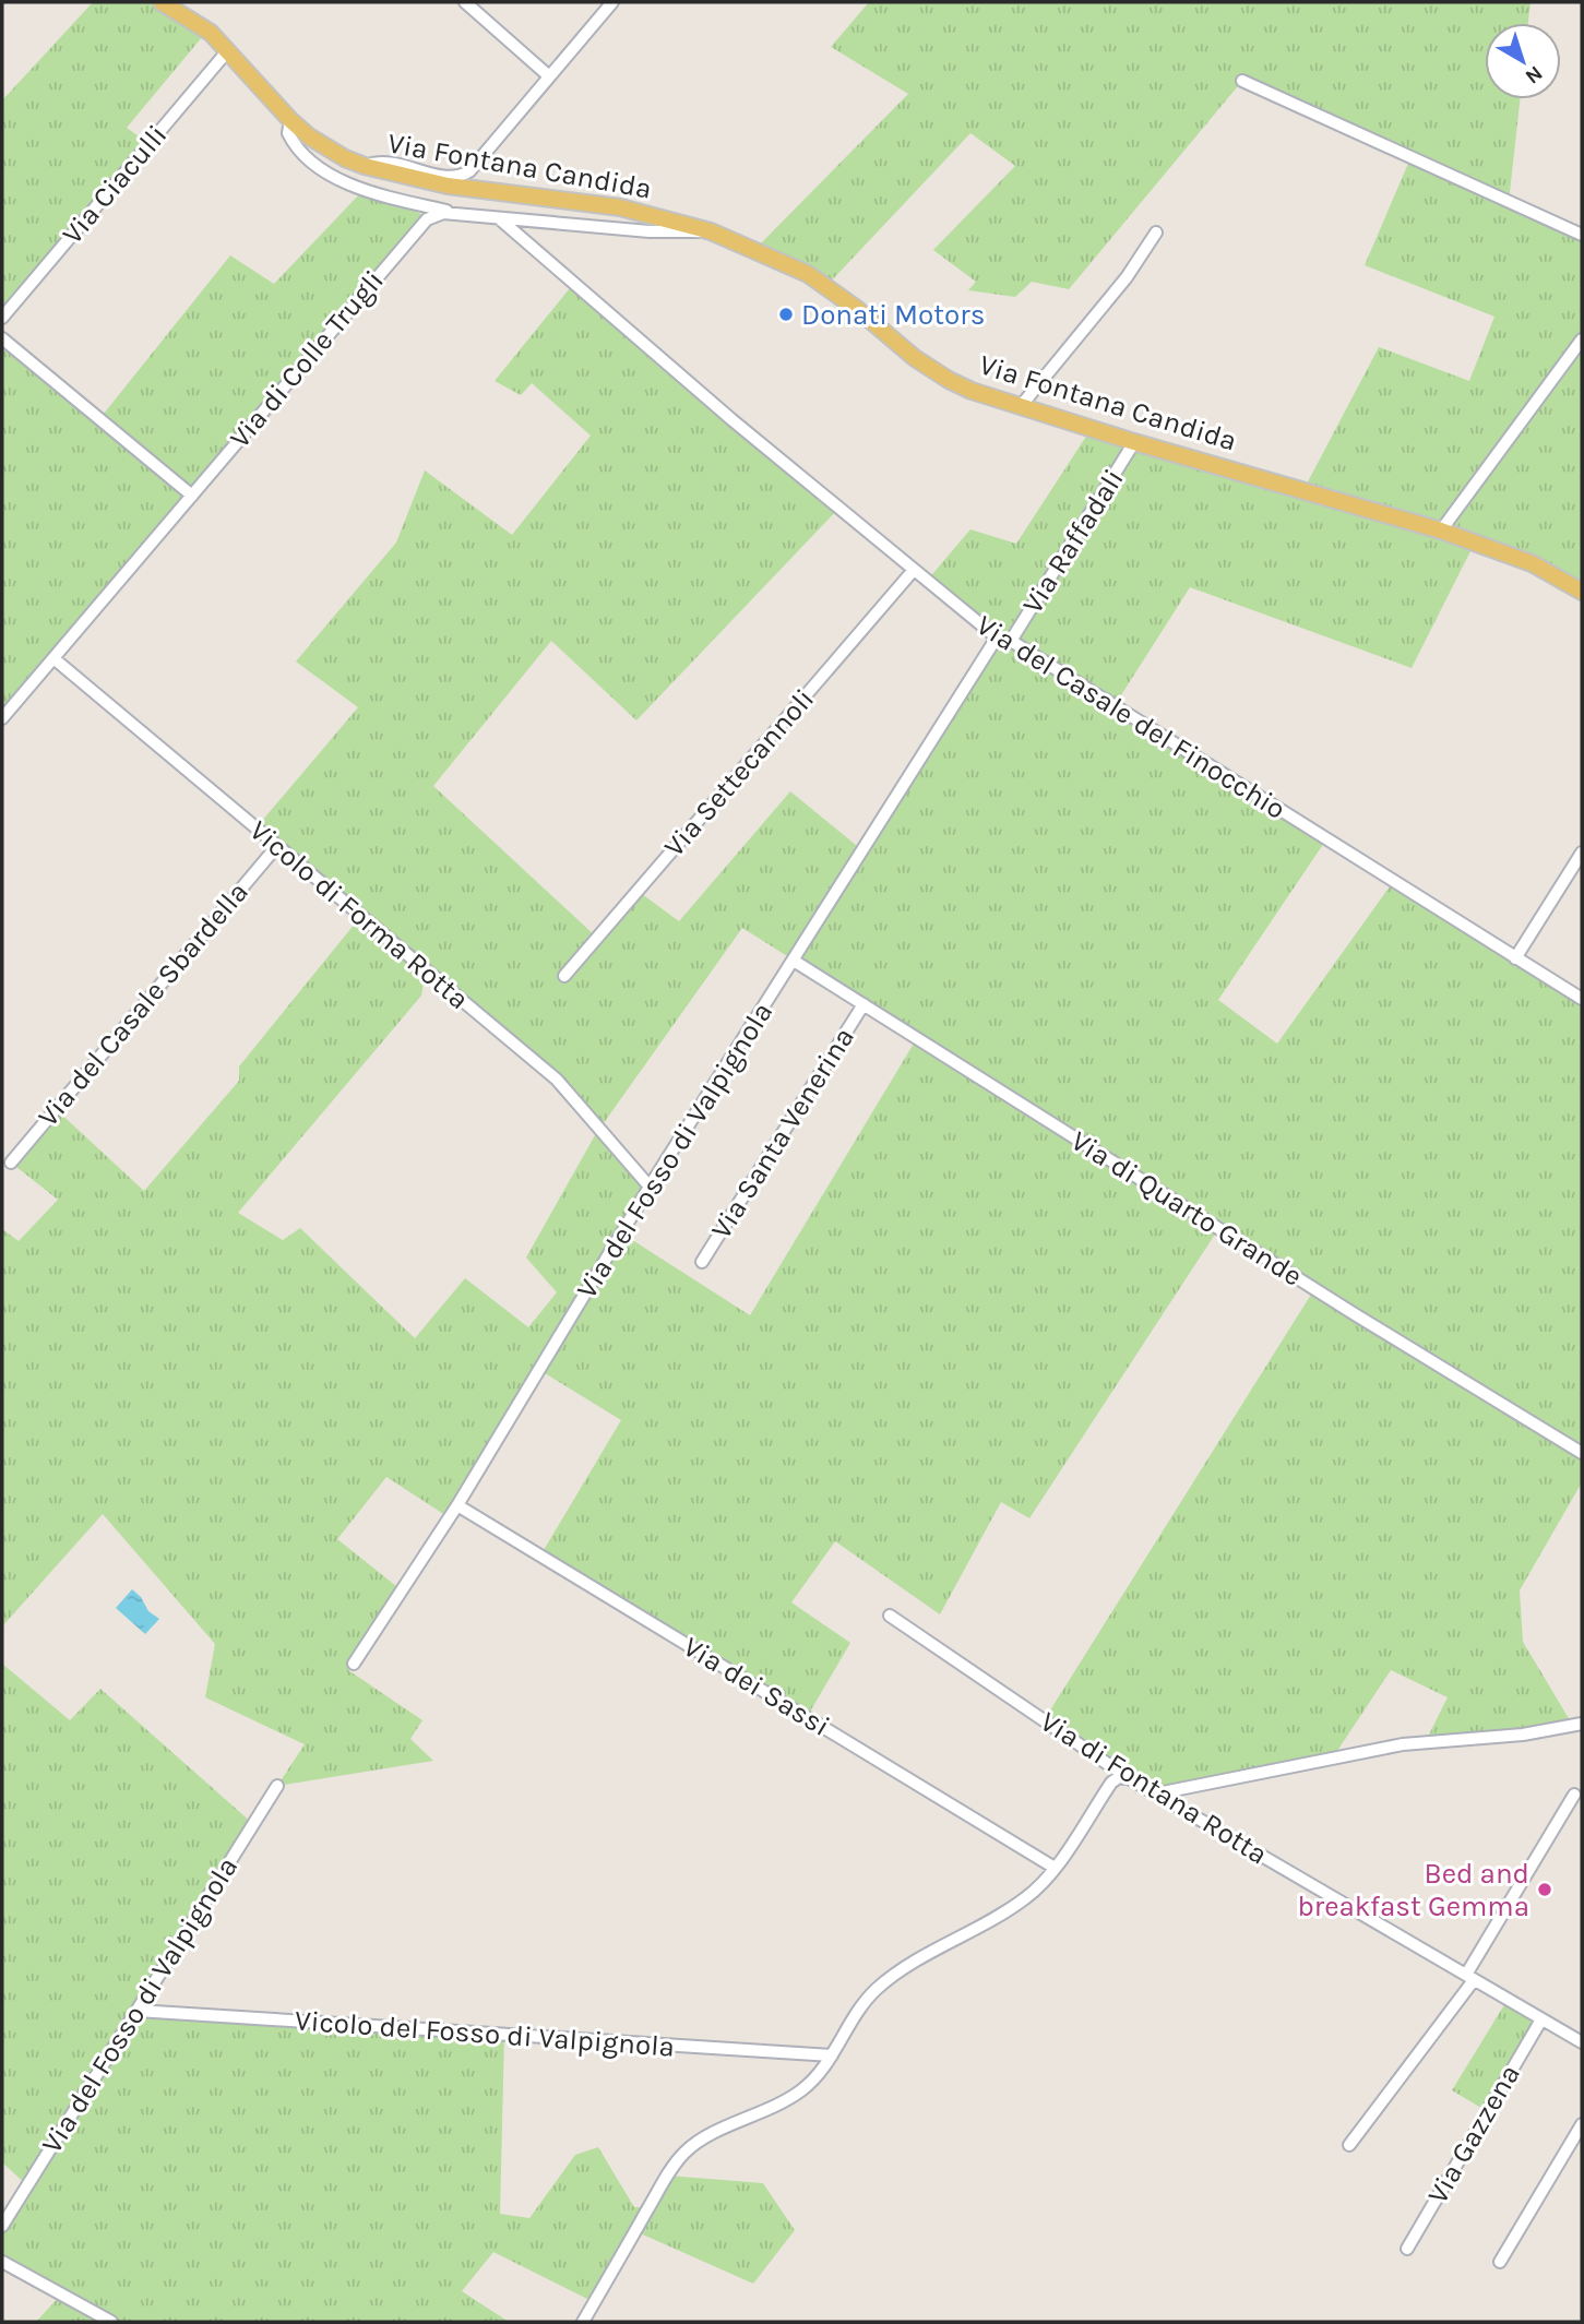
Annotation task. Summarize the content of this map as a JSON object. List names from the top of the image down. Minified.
{"streets":{"main road":["Via Fontana Candida"],"street":["Via Ciaculli","Via di Colle Trugli","Via Raffadali","Via del Casale del Finocchio","Via Settecannoli","Vicolo di Forma Rotta","Via del Casale Sbardella","Via Santa Venerina","Via del Fosso di Valpignola","Via di Quarto Grande","Via dei Sassi","Via di Fontana Rotta","Vicolo del Fosso di Valpignola","Via Gazzena"]},"crossings":[["Via Fontana Candida","Via Ciaculli"],["Via Fontana Candida","Via di Colle Trugli"],["Via Fontana Candida","Via Raffadali"],["Via di Colle Trugli","Via del Casale del Finocchio"],["Via di Colle Trugli","Vicolo di Forma Rotta"],["Via Raffadali","Via del Casale del Finocchio"],["Via del Casale del Finocchio","Via Settecannoli"],["Via del Casale del Finocchio","Via del Fosso di Valpignola"],["Vicolo di Forma Rotta","Via del Casale Sbardella"],["Vicolo di Forma Rotta","Via del Fosso di Valpignola"],["Via Santa Venerina","Via di Quarto Grande"],["Via del Fosso di Valpignola","Via di Quarto Grande"],["Via del Fosso di Valpignola","Via dei Sassi"],["Via del Fosso di Valpignola","Vicolo del Fosso di Valpignola"],["Via di Fontana Rotta","Via Gazzena"]],"places":["Donati Motors","Bed and breakfast Gemma"],"north":"bottom right"}
